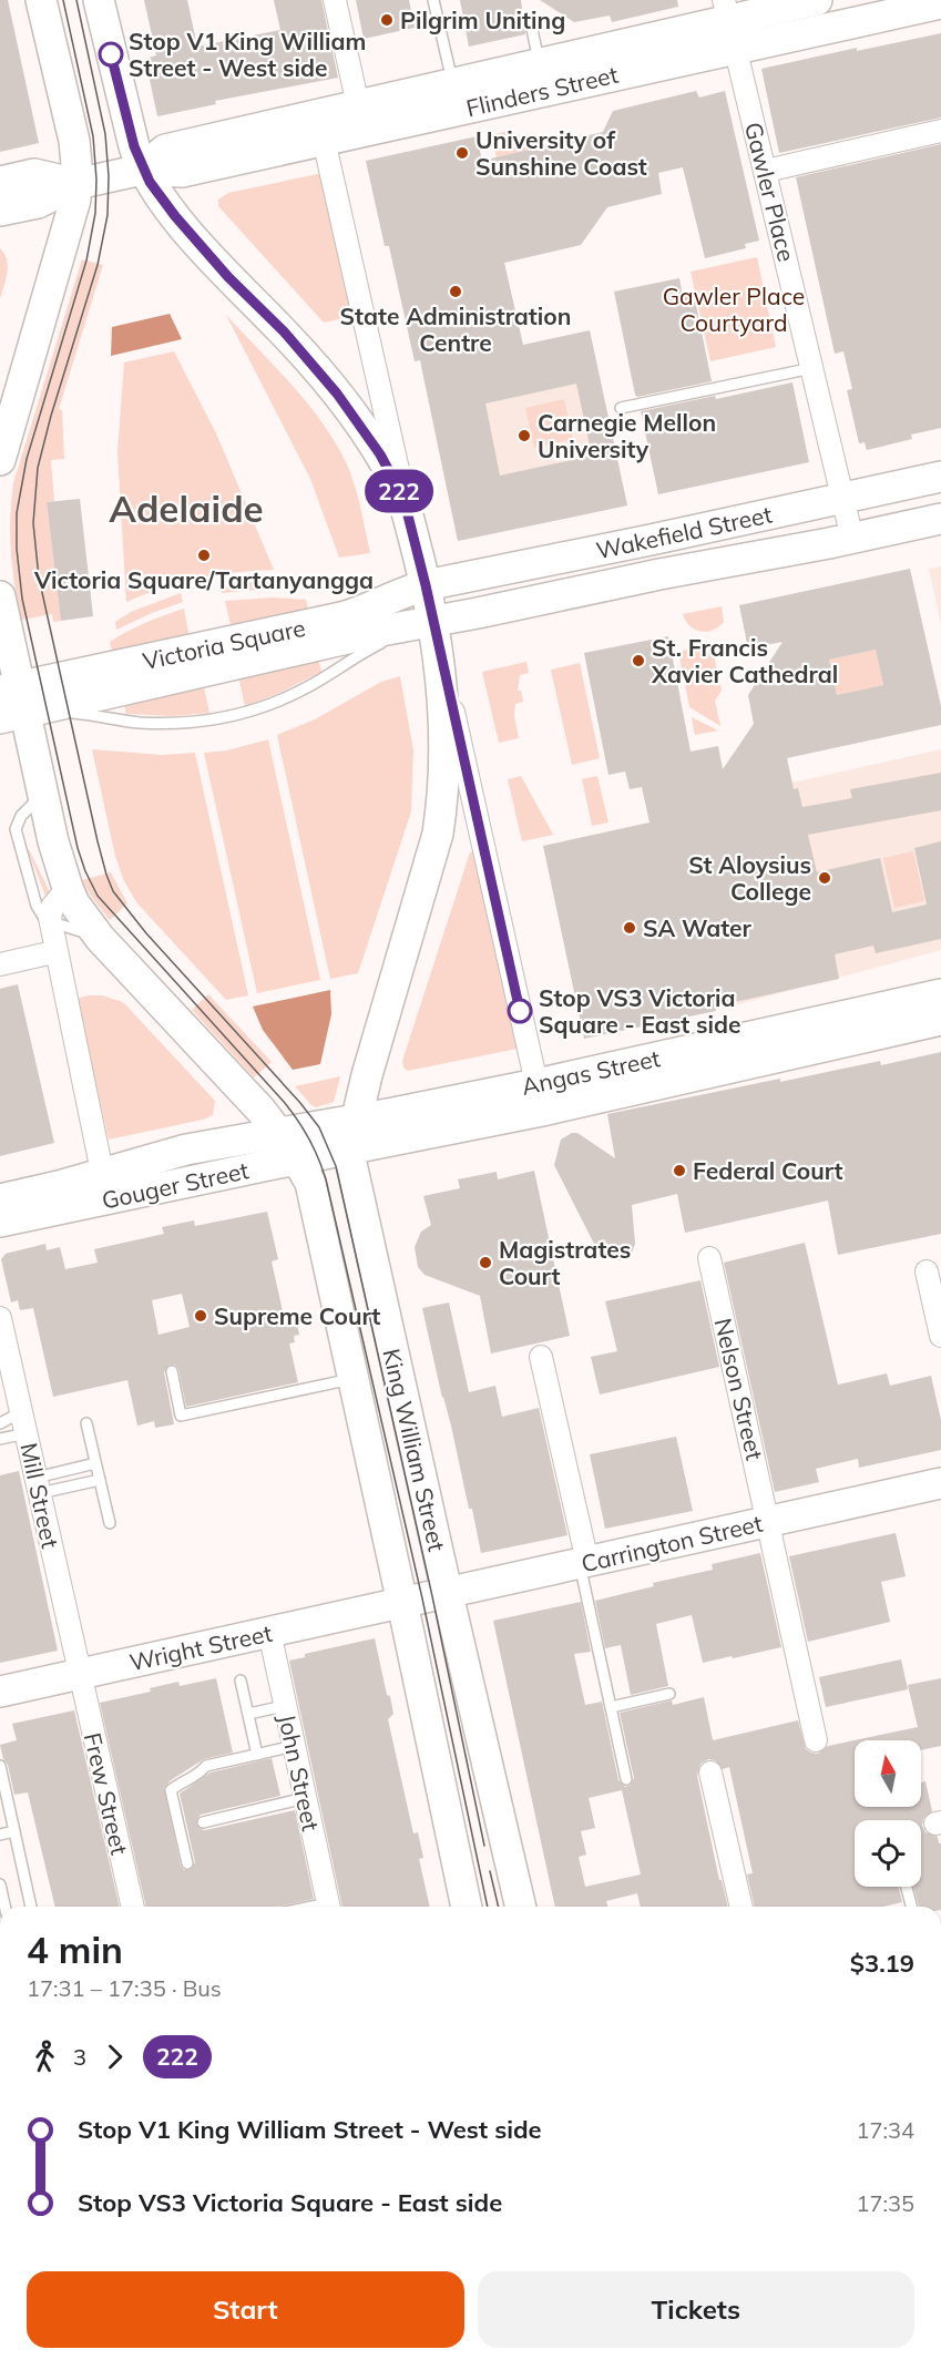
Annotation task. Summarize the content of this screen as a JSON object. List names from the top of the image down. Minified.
{"streets":{"main road":["Flinders Street","Wakefield Street","Victoria Square","Angas Street","Gouger Street","King William Street","Carrington Street","Wright Street"],"street":["Gawler Place","Nelson Street","Mill Street","John Street","Frew Street"]},"crossings":[["Flinders Street","Gawler Place"],["Gawler Place","Wakefield Street"],["Wakefield Street","Victoria Square"],["Wakefield Street","King William Street"],["Victoria Square","King William Street"],["Angas Street","Gouger Street"],["Angas Street","King William Street"],["Gouger Street","King William Street"],["Nelson Street","Carrington Street"],["King William Street","Carrington Street"],["King William Street","Wright Street"],["Mill Street","Wright Street"],["Mill Street","Frew Street"],["Carrington Street","Wright Street"],["Wright Street","John Street"],["Wright Street","Frew Street"]],"districts":["Adelaide"],"parks":["Gawler Place Courtyard"],"places":["Pilgrim Uniting","Stop V1 King William Street - West side","University of Sunshine Coast","State Administration Centre","Carnegie Mellon University","Victoria Square/Tartanyangga","St. Francis Xavier Cathedral","St Aloysius College","SA Water","Stop VS3 Victoria Square - East side","Federal Court","Magistrates Court","Supreme Court"],"lines":["bus line 222"],"north":"top","page":{"on_map":"222","heading":["4 min","17:31 – 17:35 · Bus","$3.19"],"legs":["3","222"],"list":[{"name":"Stop V1 King William Street - West side","value":"17:34"},{"name":"Stop VS3 Victoria Square - East side","value":"17:35"}],"buttons":["Start","Tickets"]}}
